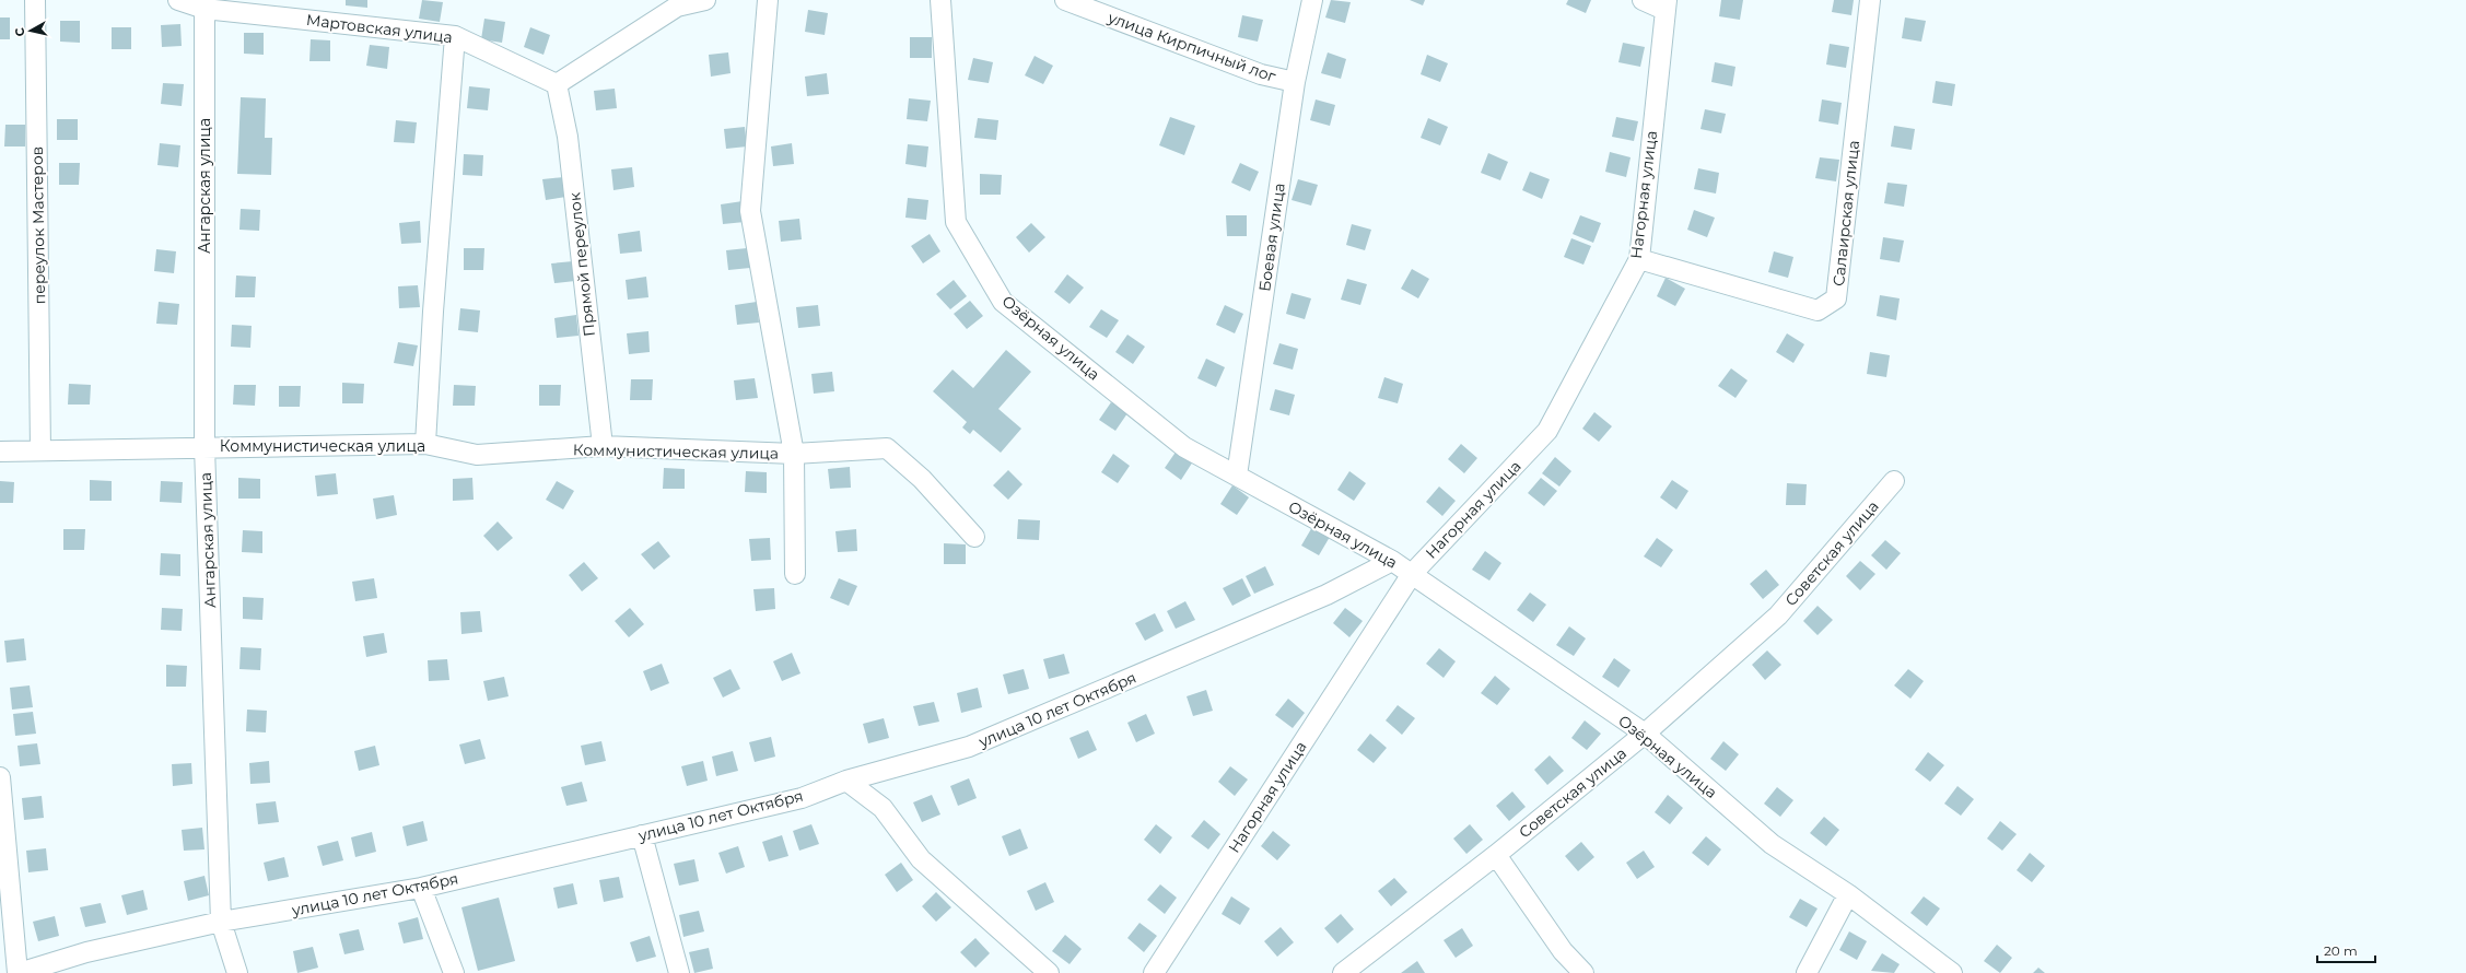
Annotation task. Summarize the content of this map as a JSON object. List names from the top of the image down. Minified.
{"streets":{"street":["Мартовская улица","улица Кирпичный лог","Ангарская улица","Нагорная улица","Салаирская улица","переулок Мастеров","Боевая улица","Прямой переулок","Озёрная улица","Коммунистическая улица","Советская улица","улица 10 лет Октября"]},"crossings":[["Мартовская улица","Ангарская улица"],["Мартовская улица","Прямой переулок"],["улица Кирпичный лог","Боевая улица"],["Ангарская улица","Коммунистическая улица"],["Ангарская улица","улица 10 лет Октября"],["Нагорная улица","Салаирская улица"],["Нагорная улица","Озёрная улица"],["переулок Мастеров","Коммунистическая улица"],["Боевая улица","Озёрная улица"],["Прямой переулок","Коммунистическая улица"],["Озёрная улица","Советская улица"],["Озёрная улица","улица 10 лет Октября"]],"scale_bar":"20 m","north":"left"}
